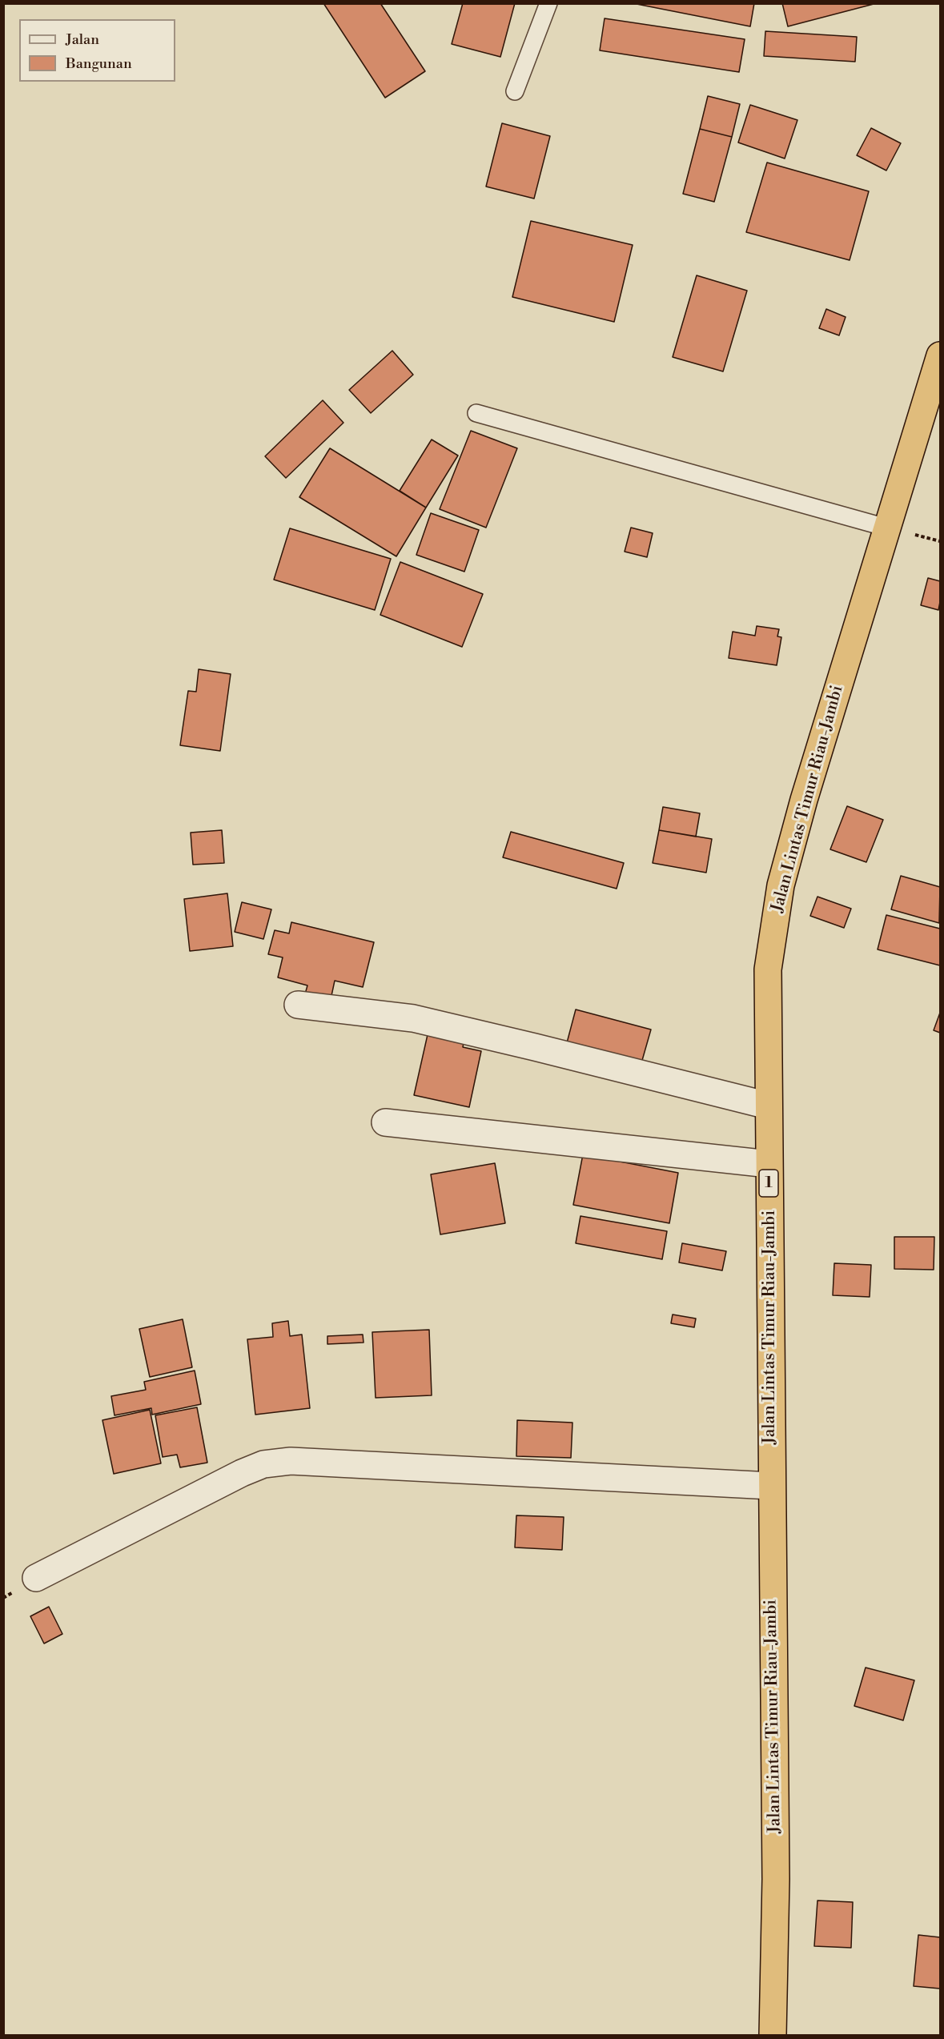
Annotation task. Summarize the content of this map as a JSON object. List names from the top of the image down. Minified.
{"streets":{"highway":["Jalan Lintas Timur Riau-Jambi","1"]},"legend":["Jalan","Bangunan"]}
